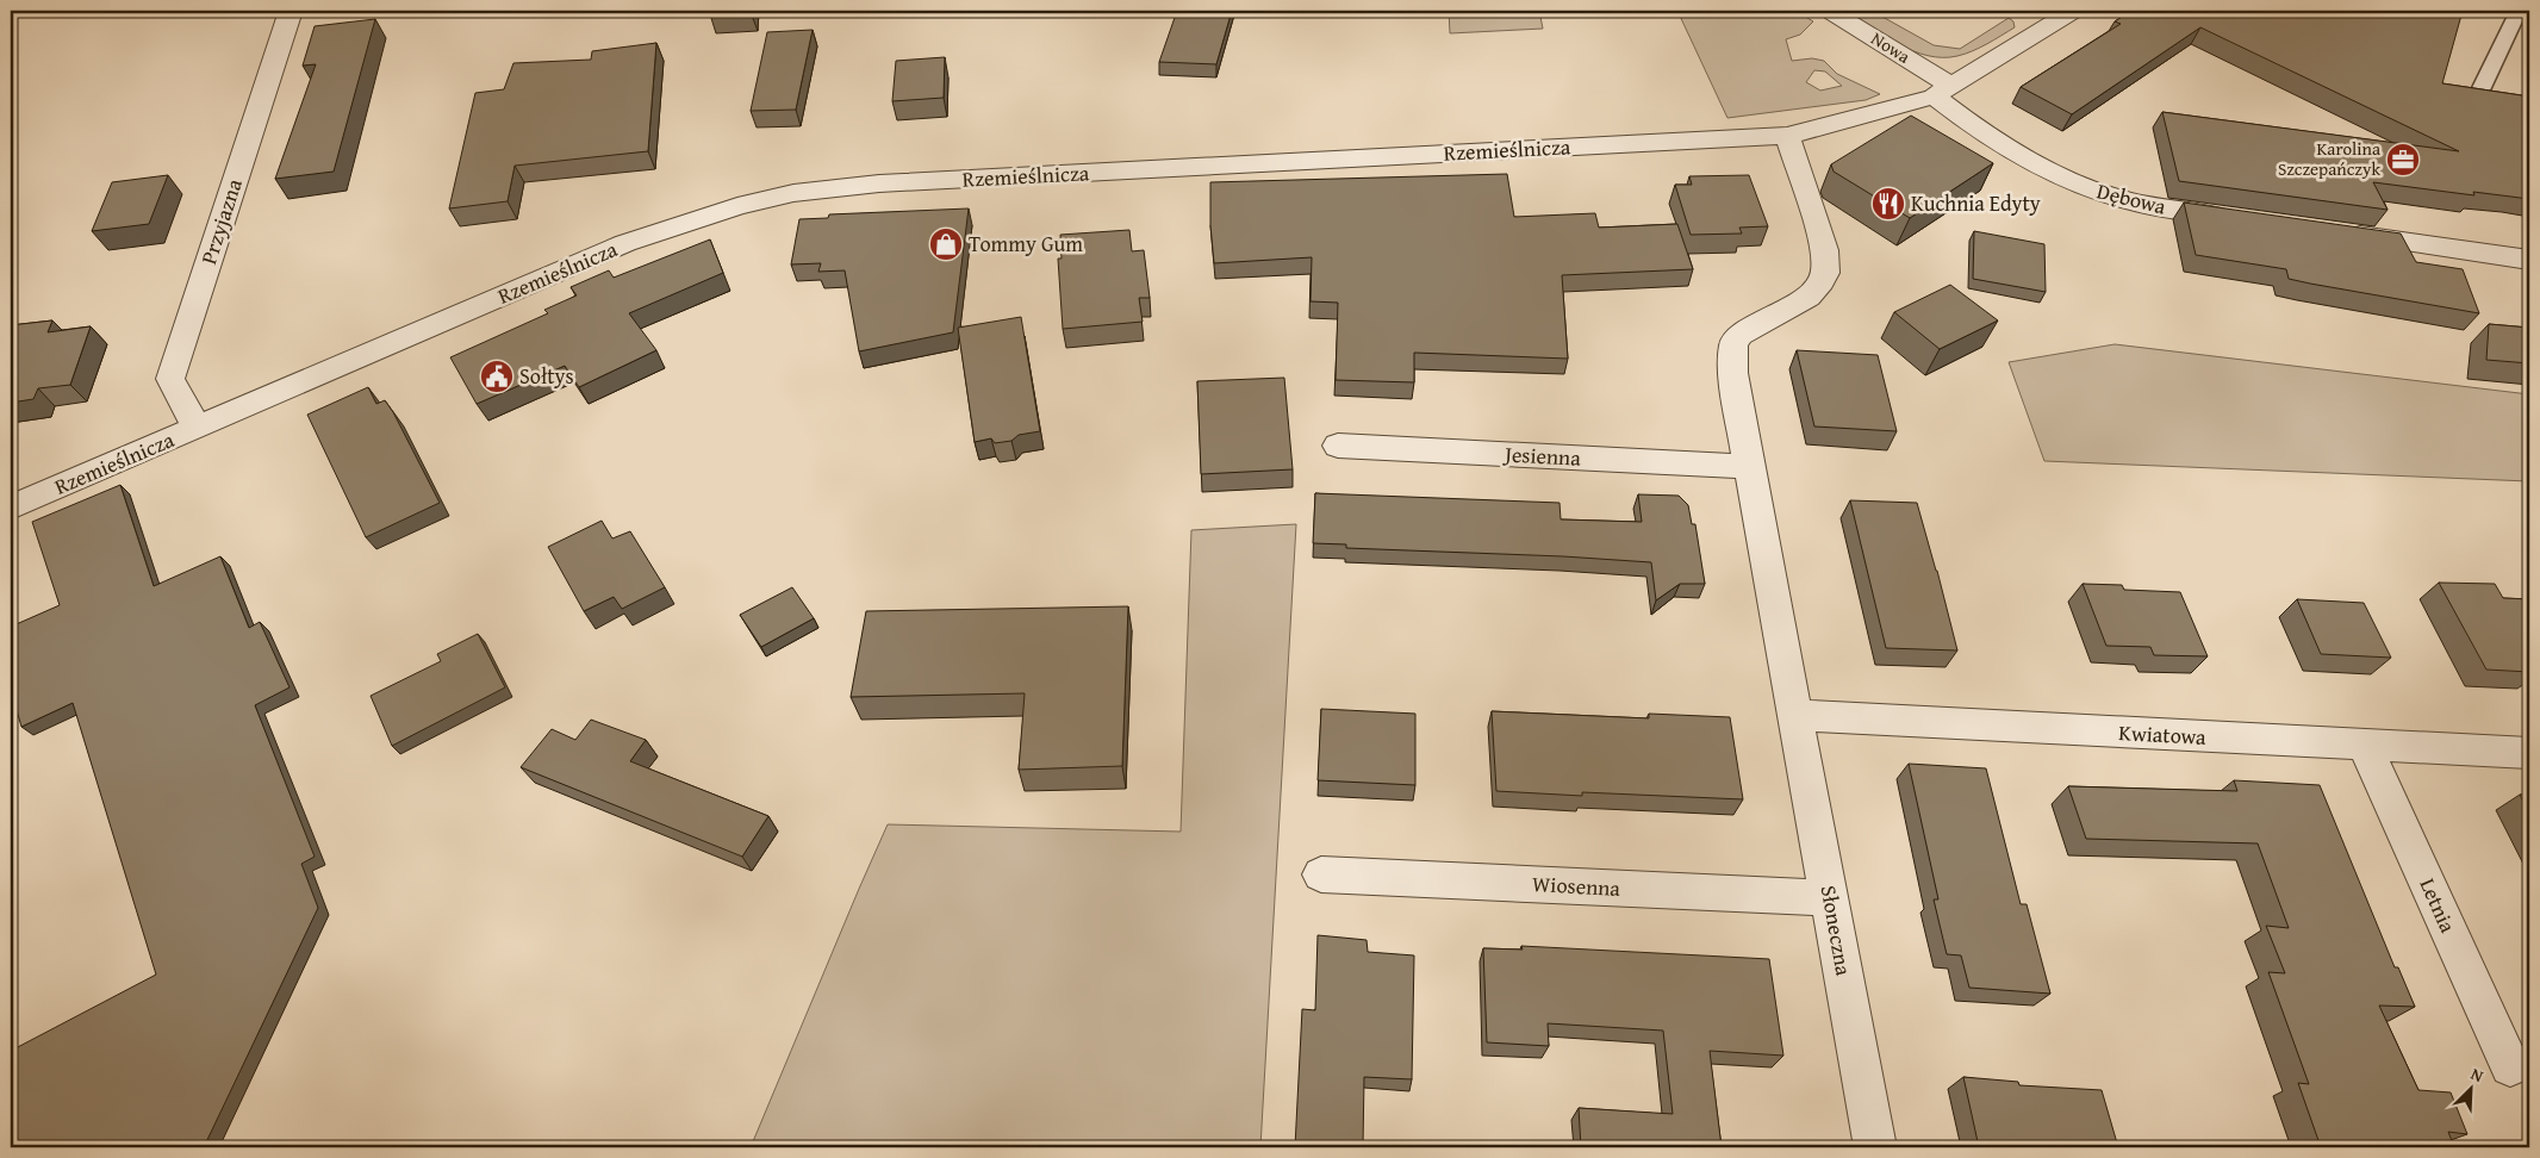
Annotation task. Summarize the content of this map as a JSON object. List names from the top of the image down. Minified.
{"streets":{"street":["Nowa","Rzemieślnicza","Dębowa","Przyjazna","Jesienna","Kwiatowa","Wiosenna","Letnia","Słoneczna"]},"crossings":[["Nowa","Rzemieślnicza"],["Nowa","Dębowa"],["Rzemieślnicza","Dębowa"],["Rzemieślnicza","Przyjazna"],["Rzemieślnicza","Słoneczna"],["Jesienna","Słoneczna"],["Kwiatowa","Letnia"],["Kwiatowa","Słoneczna"],["Wiosenna","Słoneczna"]],"places":{"office":["Karolina Szczepańczyk"],"restaurant":["Kuchnia Edyty"],"shop":["Tommy Gum"],"public building":["Sołtys"]},"north":"top right"}
